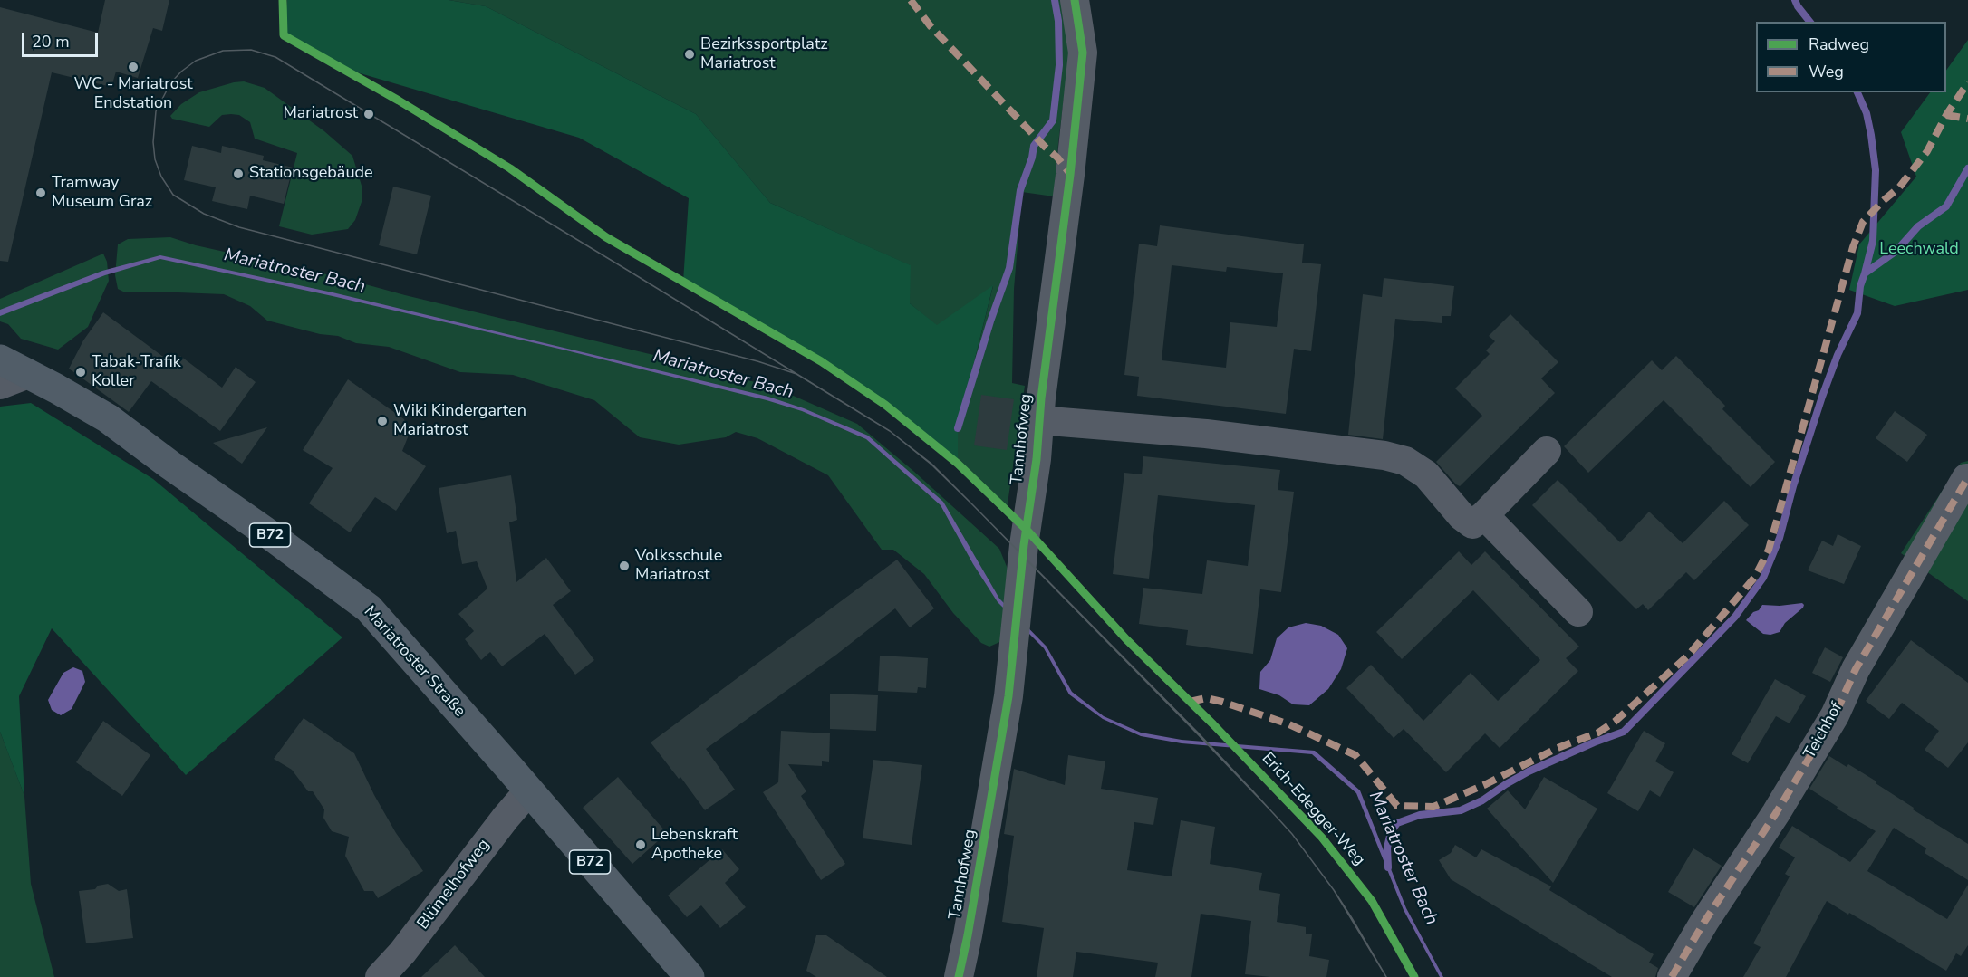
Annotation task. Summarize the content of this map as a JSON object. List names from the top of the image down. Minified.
{"streets":{"main road":["B72","Mariatroster Straße"],"street":["Tannhofweg","Teichhof","Blümelhofweg"],"cycle path":["Erich-Edegger-Weg"]},"crossings":[["Mariatroster Straße","Blümelhofweg"]],"water":["Mariatroster Bach"],"parks":["Leechwald"],"places":["Bezirkssportplatz Mariatrost","WC - Mariatrost Endstation","Mariatrost","Stationsgebäude","Tramway Museum Graz","Tabak-Trafik Koller","Wiki Kindergarten Mariatrost","Volksschule Mariatrost","Lebenskraft Apotheke"],"legend":["Radweg","Weg"],"scale_bar":"20 m"}
